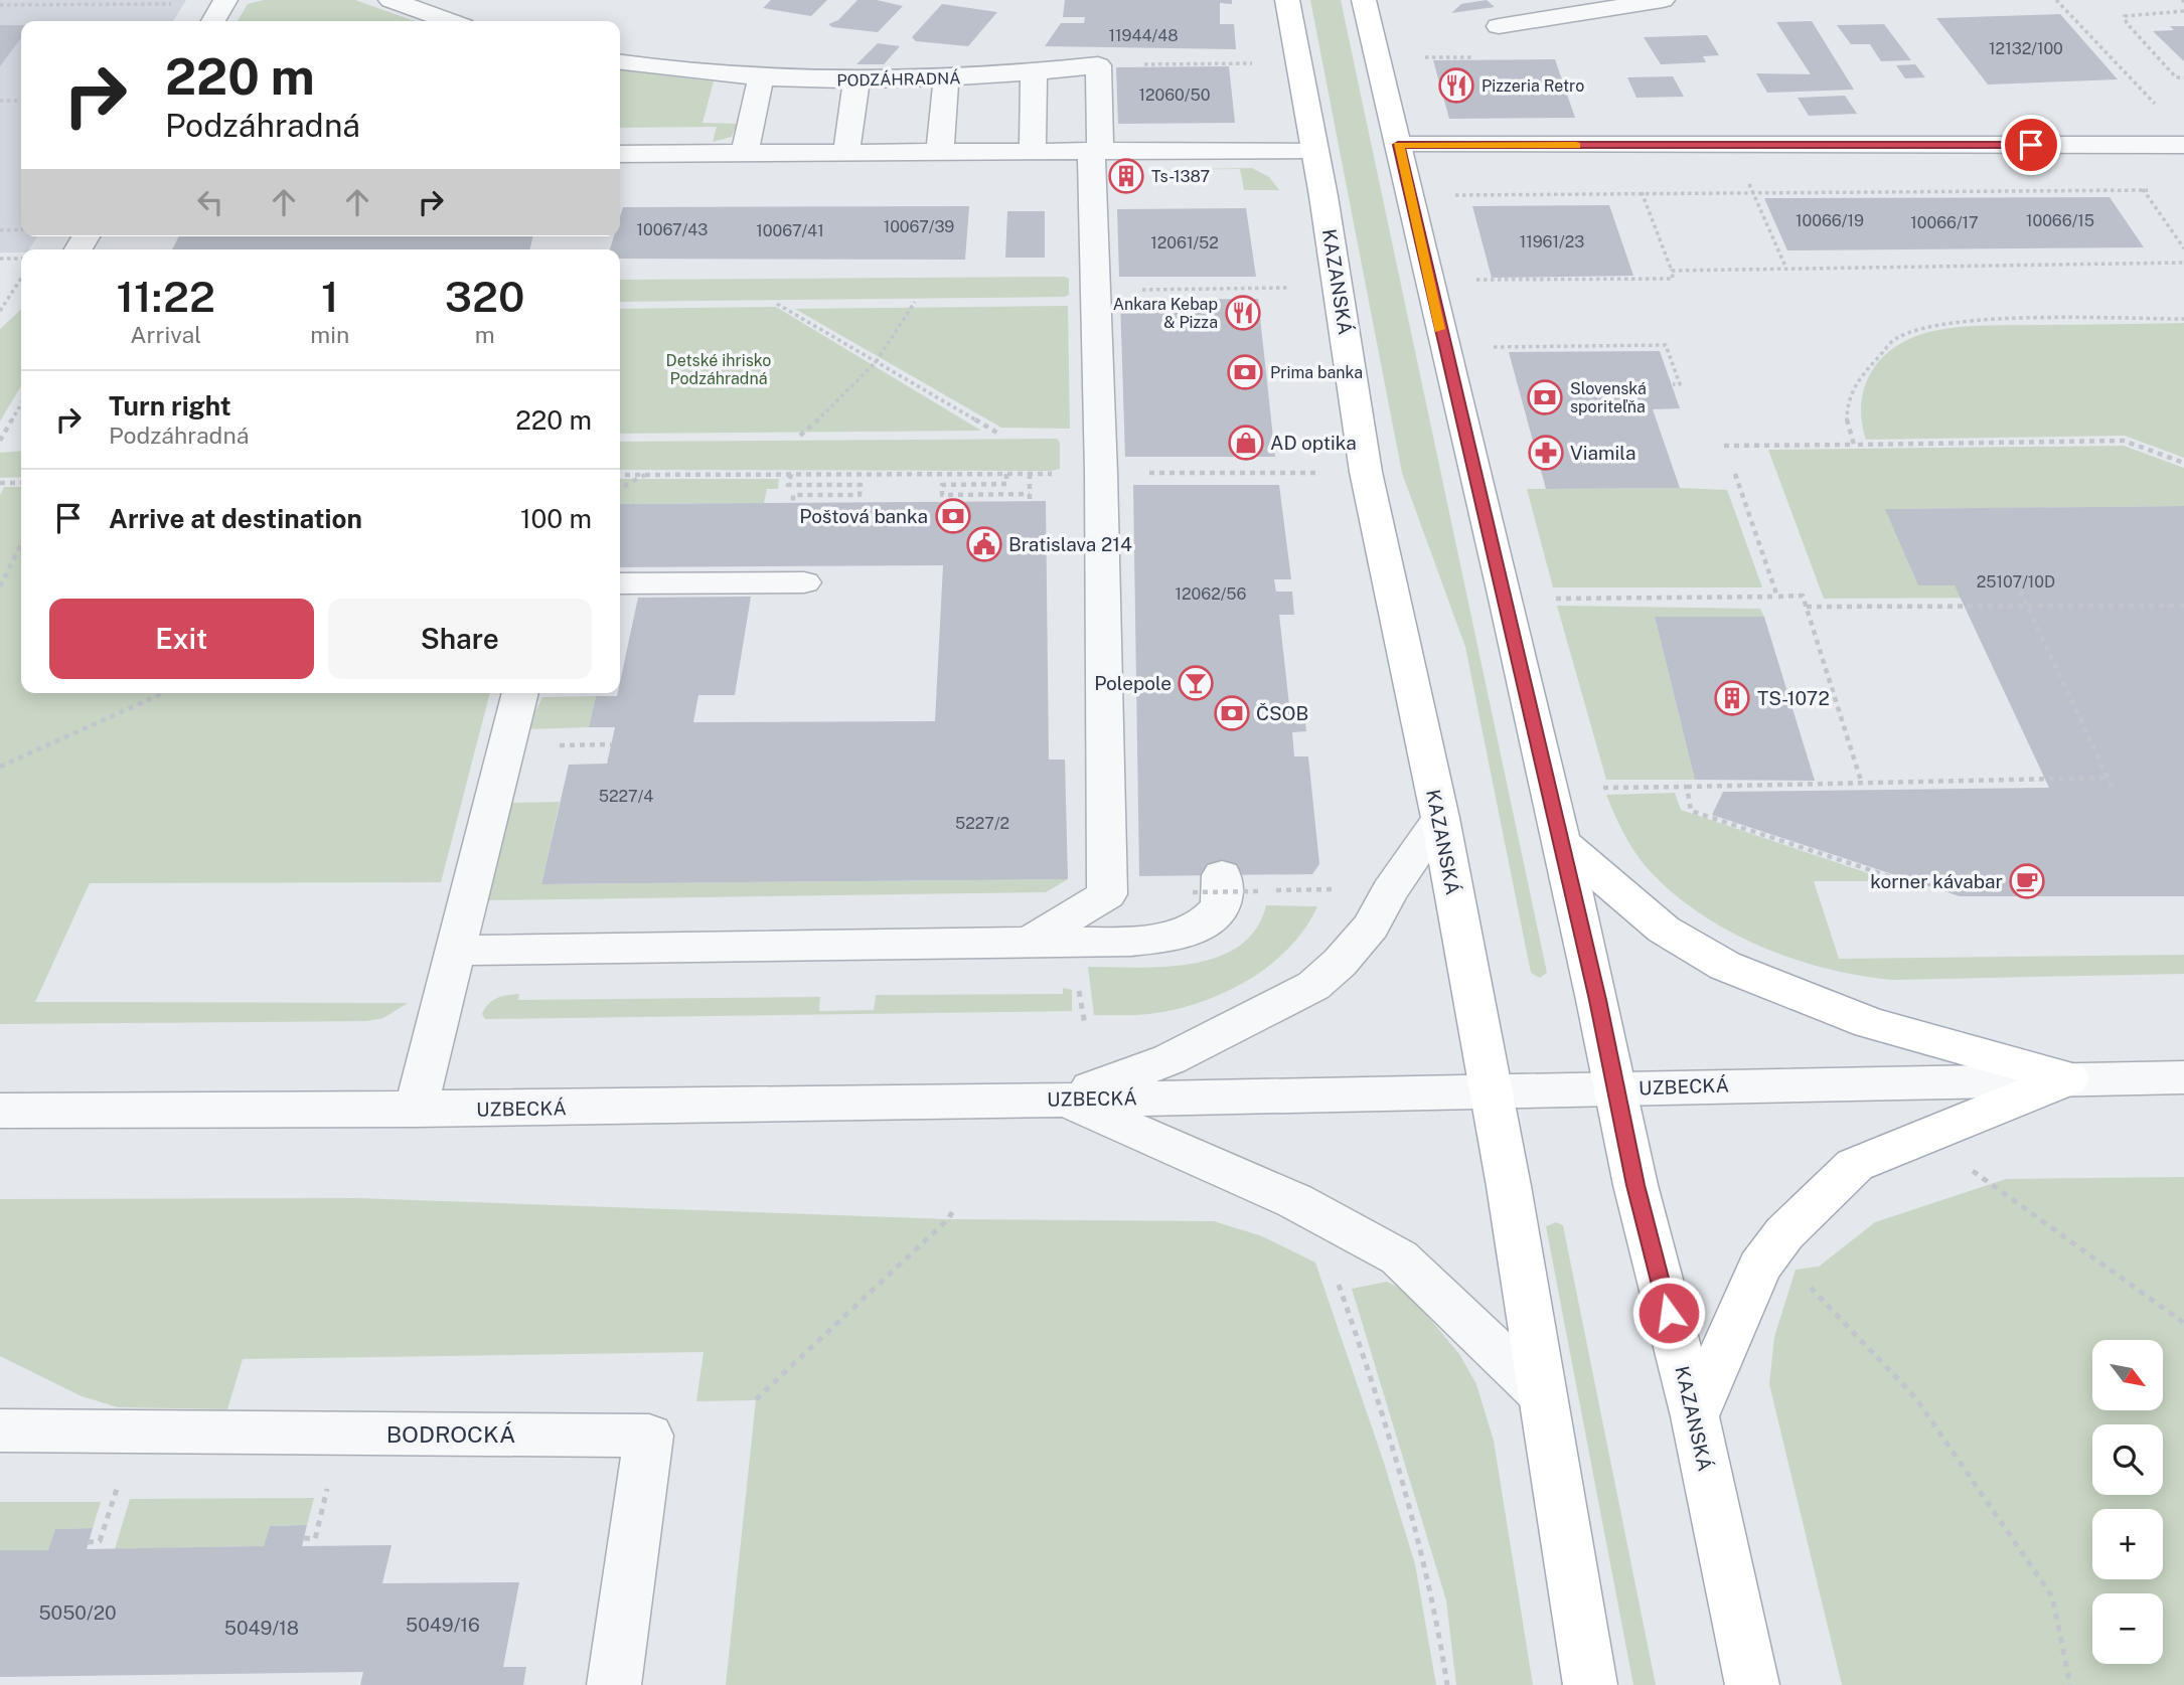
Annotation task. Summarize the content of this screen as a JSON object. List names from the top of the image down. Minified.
{"streets":{"main road":["KAZANSKÁ"],"street":["PODZÁHRADNÁ","UZBECKÁ","BODROCKÁ"]},"crossings":[["KAZANSKÁ","UZBECKÁ"]],"parks":["Detské ihrisko Podzáhradná"],"places":{"restaurant":["Pizzeria Retro","Ankara Kebap & Pizza"],"building":["Ts-1387","TS-1072"],"bank":["Prima banka","Slovenská sporiteľňa","Poštová banka","ČSOB"],"shop":["AD optika"],"pharmacy":["Viamila"],"public building":["Bratislava 214"],"bar":["Polepole"],"cafe":["korner kávabar"]},"house_numbers":["11944/48","12132/100","12060/50","10066/19","10066/15","10066/17","10067/39","10067/43","10067/41","11961/23","12061/52","25107/10D","12062/56","5227/4","5227/2","5050/20","5049/16","5049/18"],"north":"bottom right","page":{"turn":["220 m","Podzáhradná"],"eta":["11:22","Arrival","1","min","320","m"],"list":[{"name":"Turn right","note":"Podzáhradná","value":"220 m"},{"name":"Arrive at destination","value":"100 m"}],"buttons":["Exit","Share"],"map_buttons":["+","−"]}}
